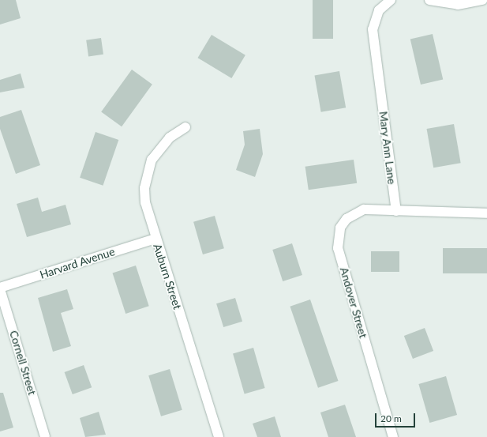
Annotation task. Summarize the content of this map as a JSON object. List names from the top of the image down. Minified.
{"streets":{"street":["Mary Ann Lane","Harvard Avenue","Auburn Street","Andover Street","Cornell Street"]},"crossings":[["Mary Ann Lane","Andover Street"],["Harvard Avenue","Auburn Street"],["Harvard Avenue","Cornell Street"]],"scale_bar":"20 m"}
